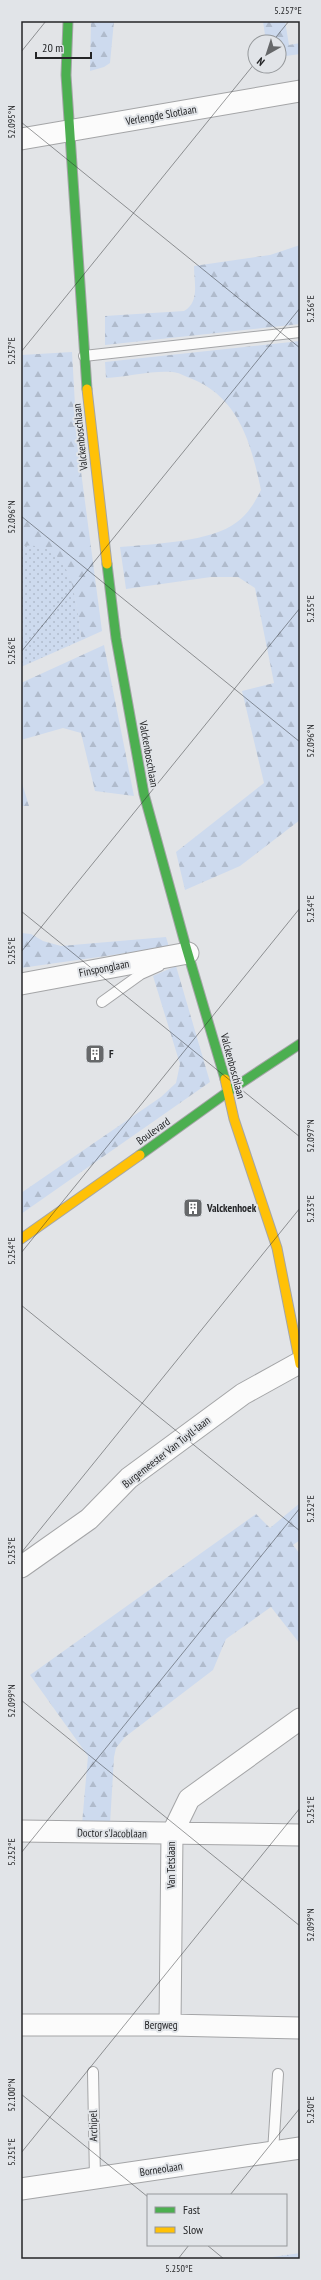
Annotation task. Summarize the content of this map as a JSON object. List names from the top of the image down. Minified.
{"streets":{"street":["Verlengde Slotlaan","Valckenboschlaan","Finsponglaan","Boulevard","Burgemeester Van Tuyll-laan","Doctor s'Jacoblaan","Van Tetslaan","Bergweg","Borneolaan"],"lane":["Archipel"]},"crossings":[["Verlengde Slotlaan","Valckenboschlaan"],["Valckenboschlaan","Finsponglaan"],["Valckenboschlaan","Boulevard"],["Valckenboschlaan","Burgemeester Van Tuyll-laan"],["Doctor s'Jacoblaan","Van Tetslaan"],["Van Tetslaan","Bergweg"],["Archipel","Borneolaan"]],"places":{"building":["F","Valckenhoek"]},"legend":["Fast","Slow"],"scale_bar":"20 m","north":"bottom left","coordinates":["5.257°E","52.095°N","5.256°E","52.096°N","5.255°E","5.254°E","52.097°N","5.253°E","5.252°E","52.099°N","5.251°E","52.100°N","5.250°E"]}
